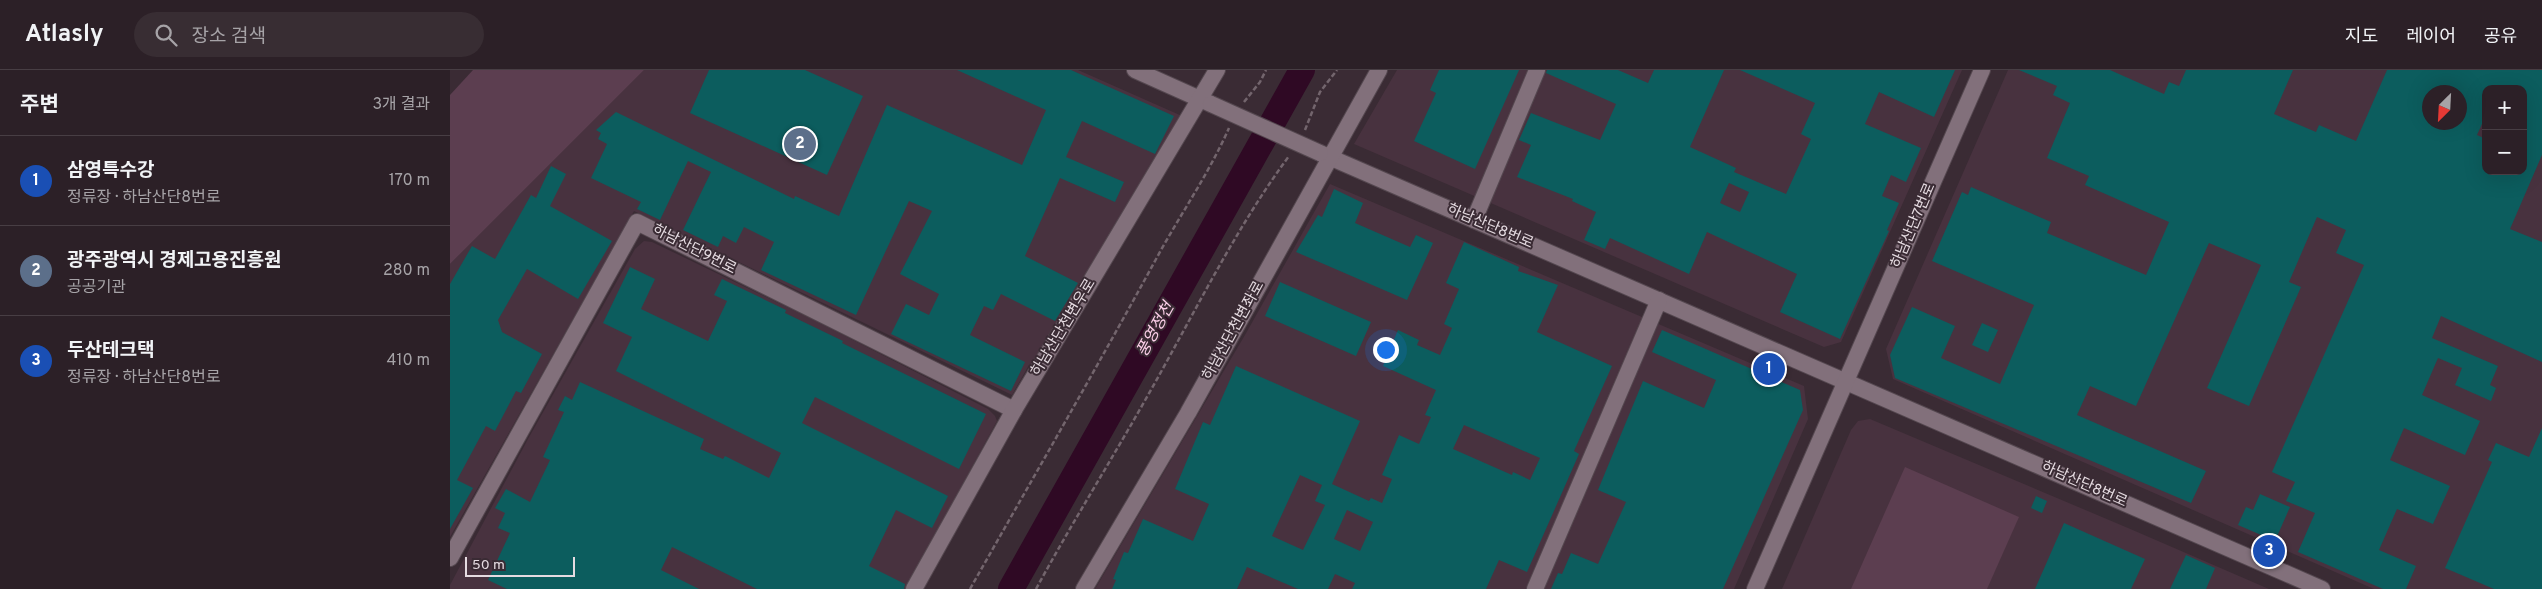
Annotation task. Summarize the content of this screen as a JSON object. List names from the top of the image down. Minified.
{"streets":{"street":["하남산단7번로","하남산단8번로","하남산단9번로","하남산단천변우로","하남산단천변좌로"]},"crossings":[["하남산단7번로","하남산단8번로"],["하남산단8번로","하남산단천변우로"],["하남산단8번로","하남산단천변좌로"],["하남산단9번로","하남산단천변우로"]],"water":["풍영정천"],"scale_bar":"50 m","north":"bottom left","page":{"header":"Atlasly","search":"장소 검색","nav":["지도","레이어","공유"],"heading":["주변","3개 결과"],"map_buttons":["+","−"],"pins":["2","1","3"],"list":[{"mark":"1","name":"삼영특수강","note":"정류장 · 하남산단8번로","value":"170 m"},{"mark":"2","name":"광주광역시 경제고용진흥원","note":"공공기관","value":"280 m"},{"mark":"3","name":"두산테크택","note":"정류장 · 하남산단8번로","value":"410 m"}],"scale":"50 m"}}
